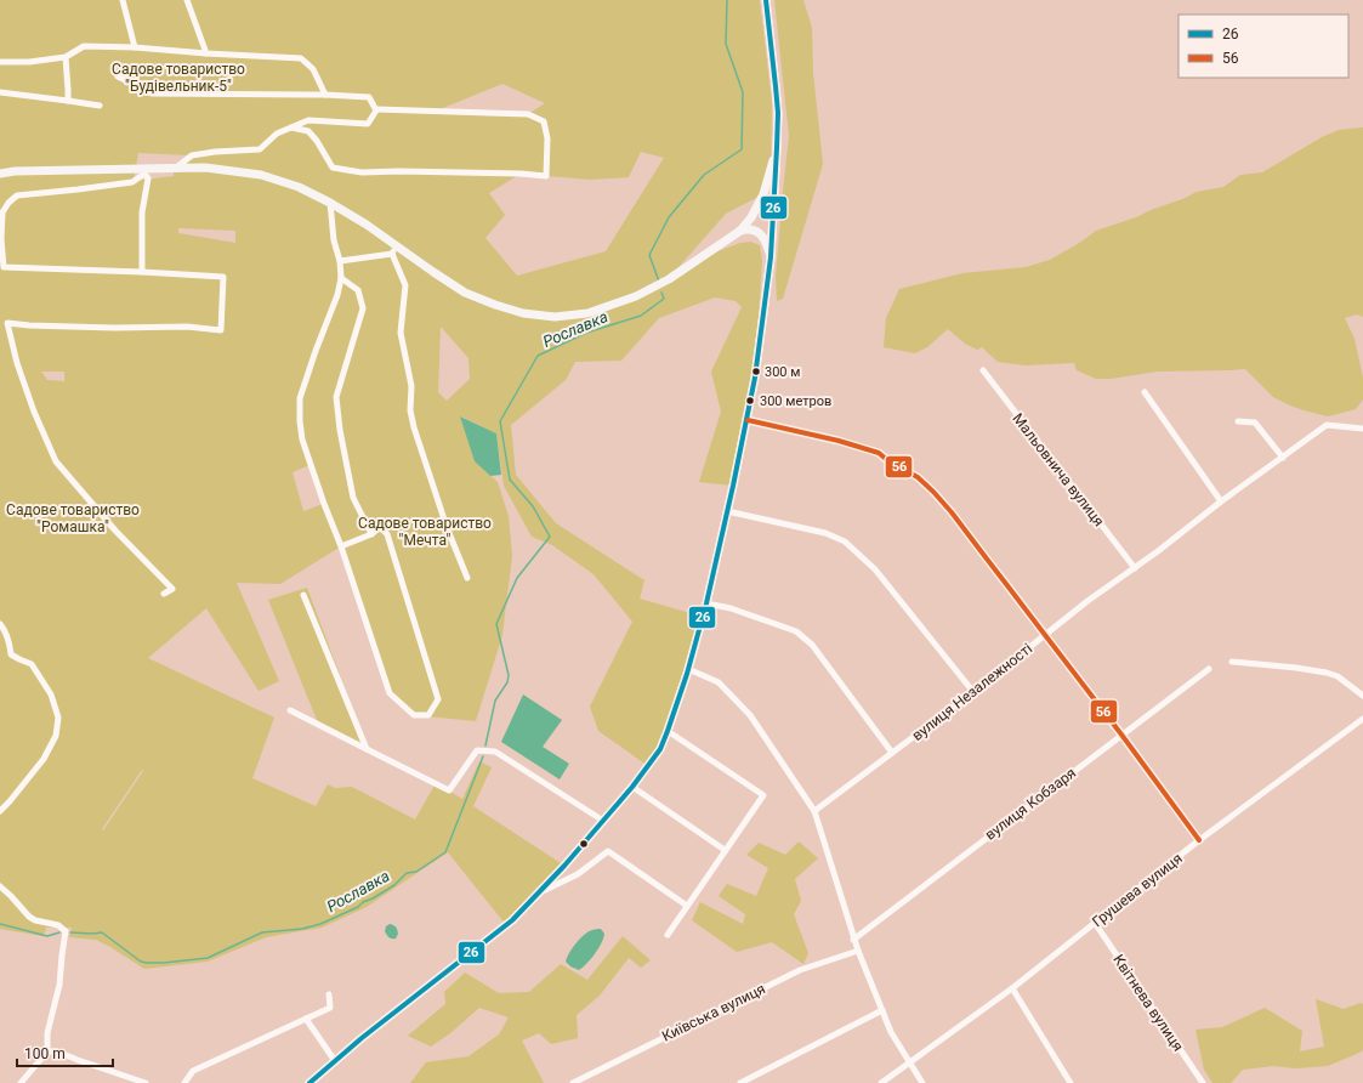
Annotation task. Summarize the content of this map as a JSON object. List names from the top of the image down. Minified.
{"streets":{"street":["Мальовнича вулиця","вулиця Незалежності","вулиця Кобзаря","Грушева вулиця","Квітнева вулиця","Київська вулиця"]},"crossings":[["Мальовнича вулиця","вулиця Незалежності"],["Грушева вулиця","Квітнева вулиця"]],"water":["Рославка"],"parks":["Садове товариство \"Будівельник-5\"","Садове товариство \"Ромашка\"","Садове товариство \"Мечта\""],"places":["300 м","300 метров"],"lines":["transit line 26","transit line 56"],"legend":["26","56"],"scale_bar":"100 m"}
